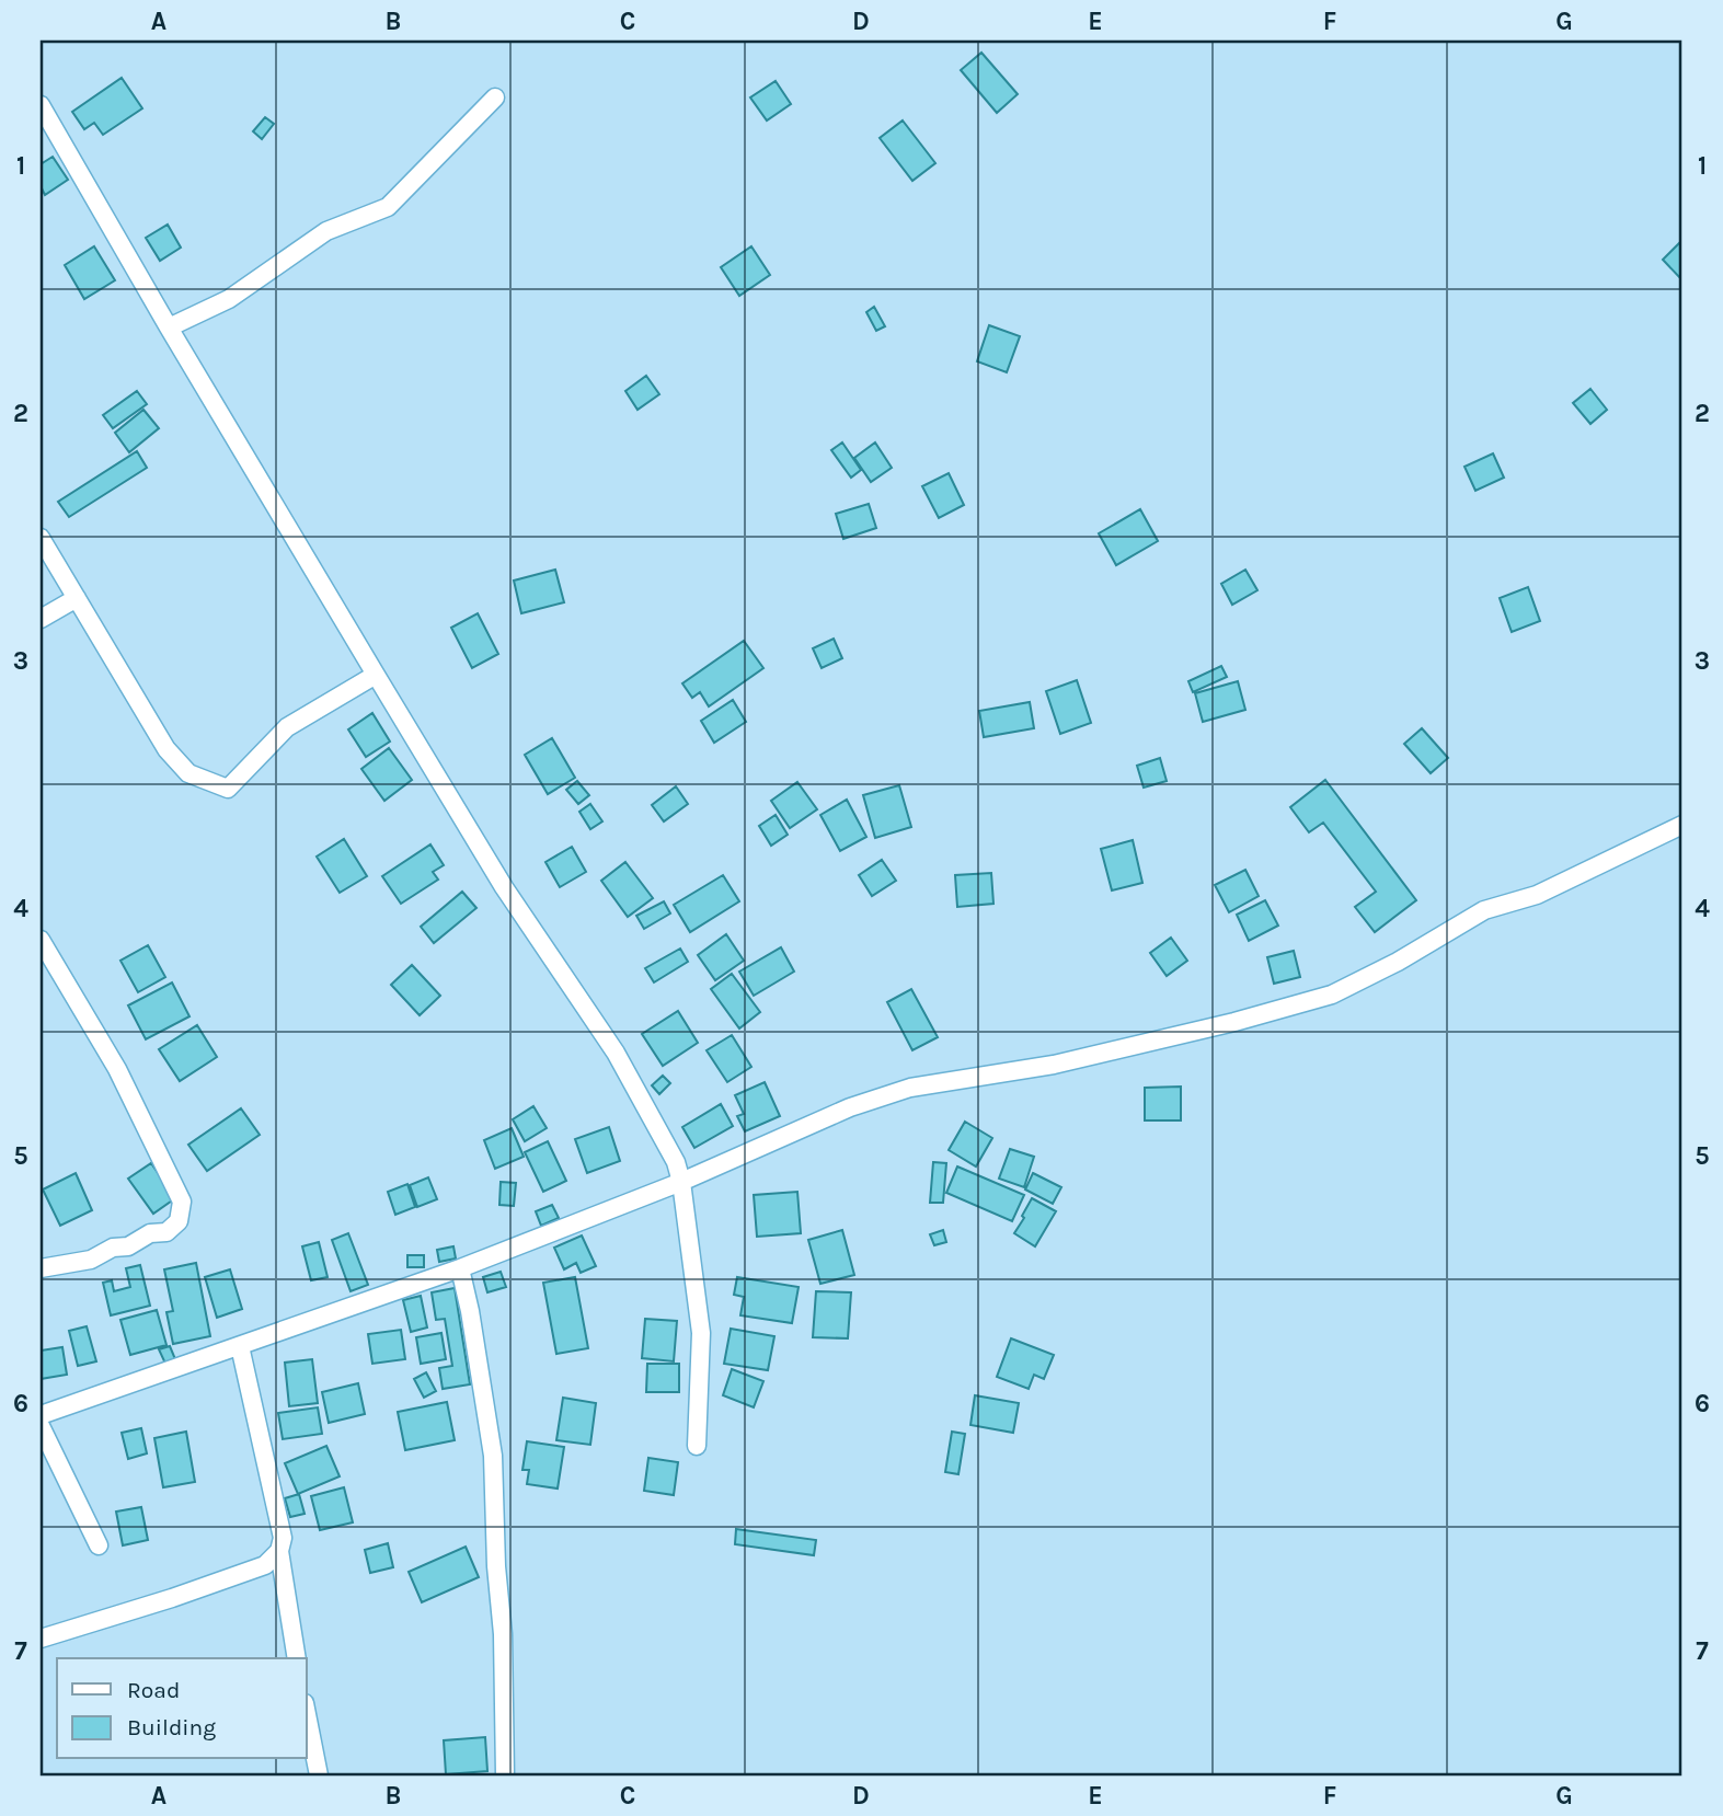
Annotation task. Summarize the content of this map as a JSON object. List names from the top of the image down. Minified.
{"legend":["Road","Building"],"grid":{"columns":["A","B","C","D","E","F","G"],"rows":["1","2","3","4","5","6","7"]}}
